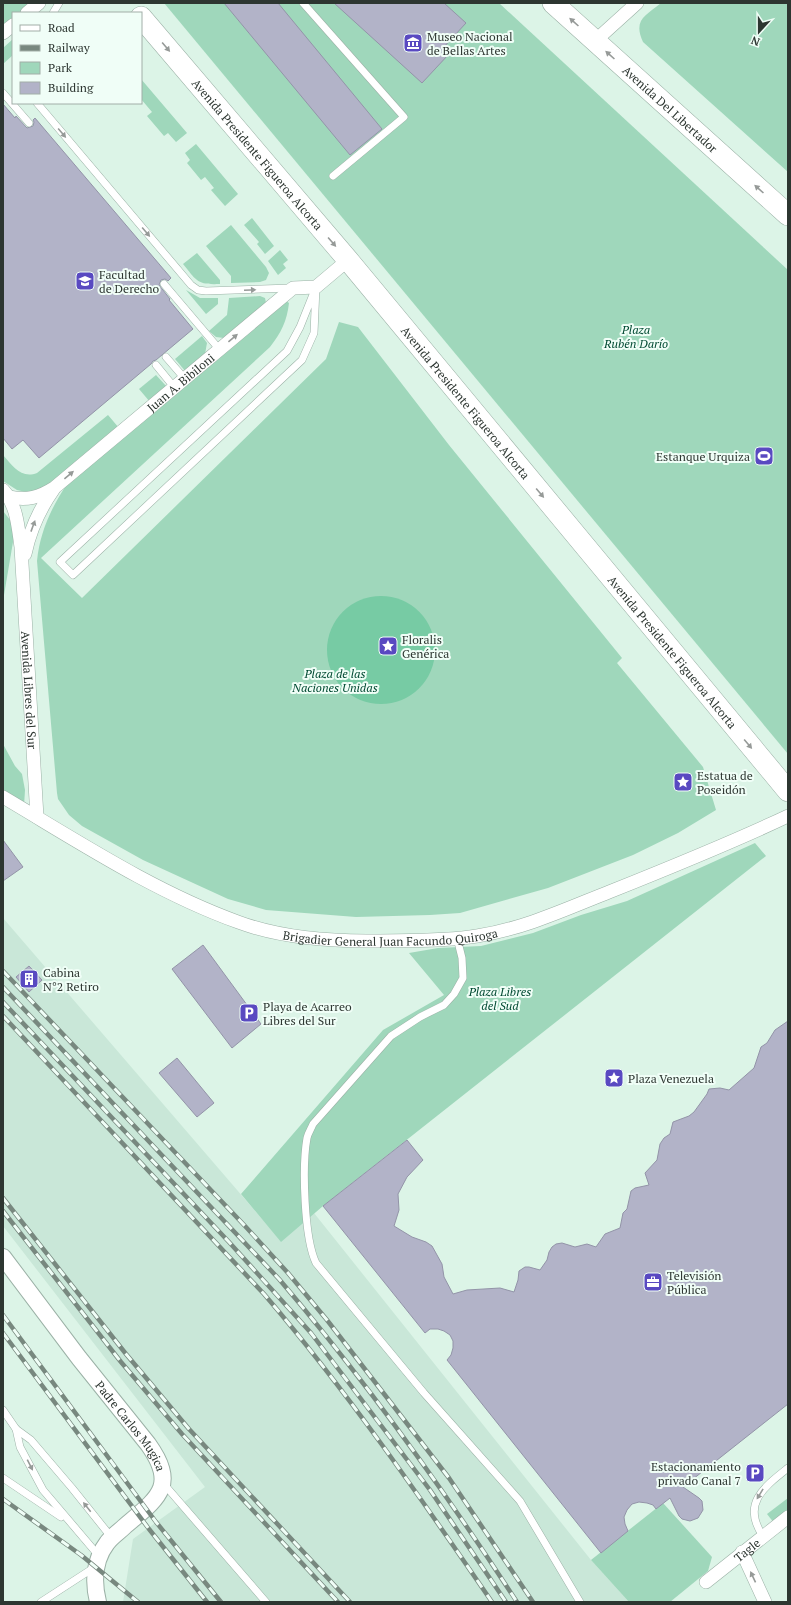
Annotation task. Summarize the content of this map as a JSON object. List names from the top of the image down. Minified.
{"streets":{"main road":["Avenida Del Libertador","Avenida Presidente Figueroa Alcorta"],"street":["Juan A. Bibiloni","Avenida Libres del Sur","Brigadier General Juan Facundo Quiroga","Padre Carlos Mugica","Tagle"]},"crossings":[["Juan A. Bibiloni","Avenida Libres del Sur"],["Avenida Libres del Sur","Brigadier General Juan Facundo Quiroga"]],"one_way":["Avenida Del Libertador","Avenida Presidente Figueroa Alcorta","Juan A. Bibiloni"],"parks":["Plaza Rubén Darío","Plaza de las Naciones Unidas","Plaza Libres del Sud"],"places":{"museum":["Museo Nacional de Bellas Artes"],"school or university":["Facultad de Derecho"],"sports":["Estanque Urquiza"],"place":["Floralis Genérica","Estatua de Poseidón","Plaza Venezuela"],"building":["Cabina N°2 Retiro"],"parking":["Playa de Acarreo Libres del Sur","Estacionamiento privado Canal 7"],"office":["Televisión Pública"]},"legend":["Road","Railway","Park","Building"],"north":"bottom"}
